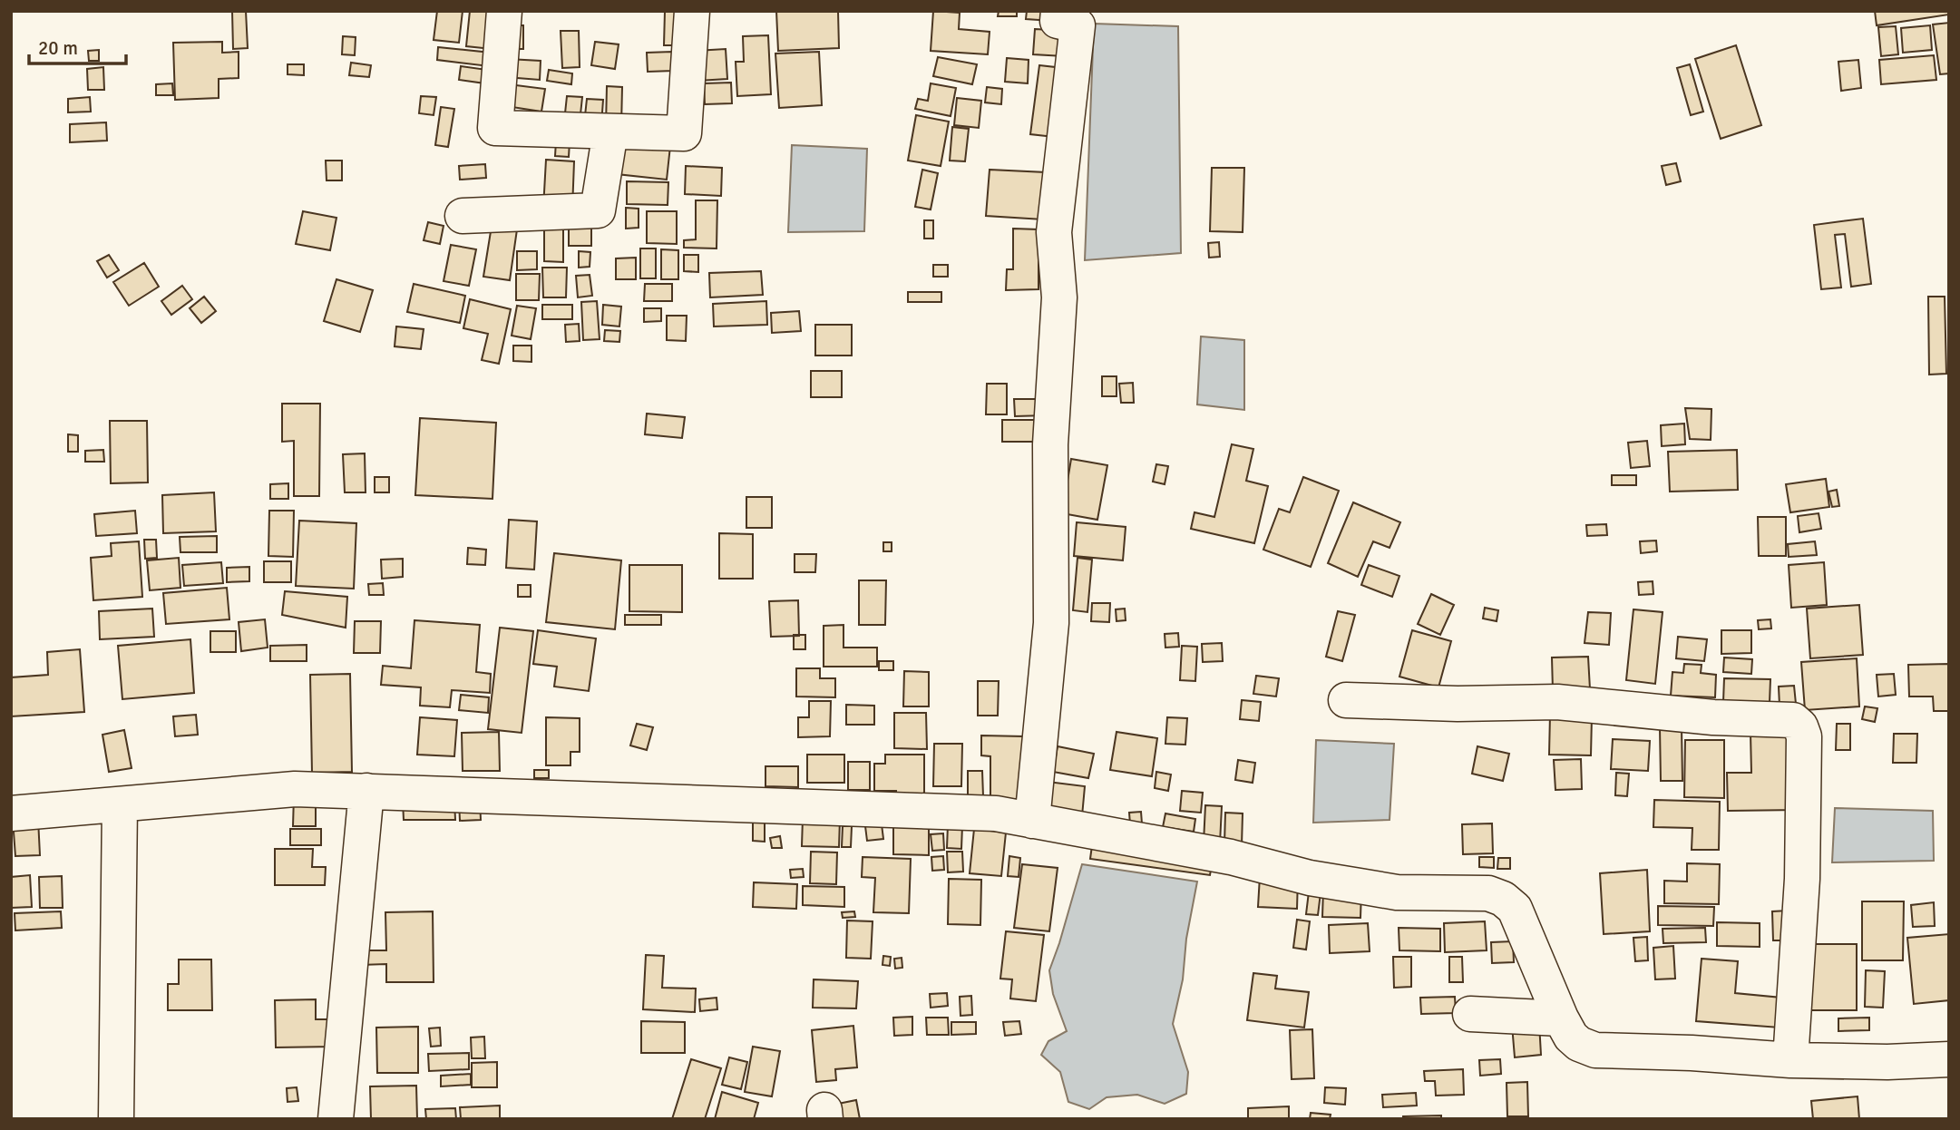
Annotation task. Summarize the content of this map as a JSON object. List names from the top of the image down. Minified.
{"scale_bar":"20 m"}
